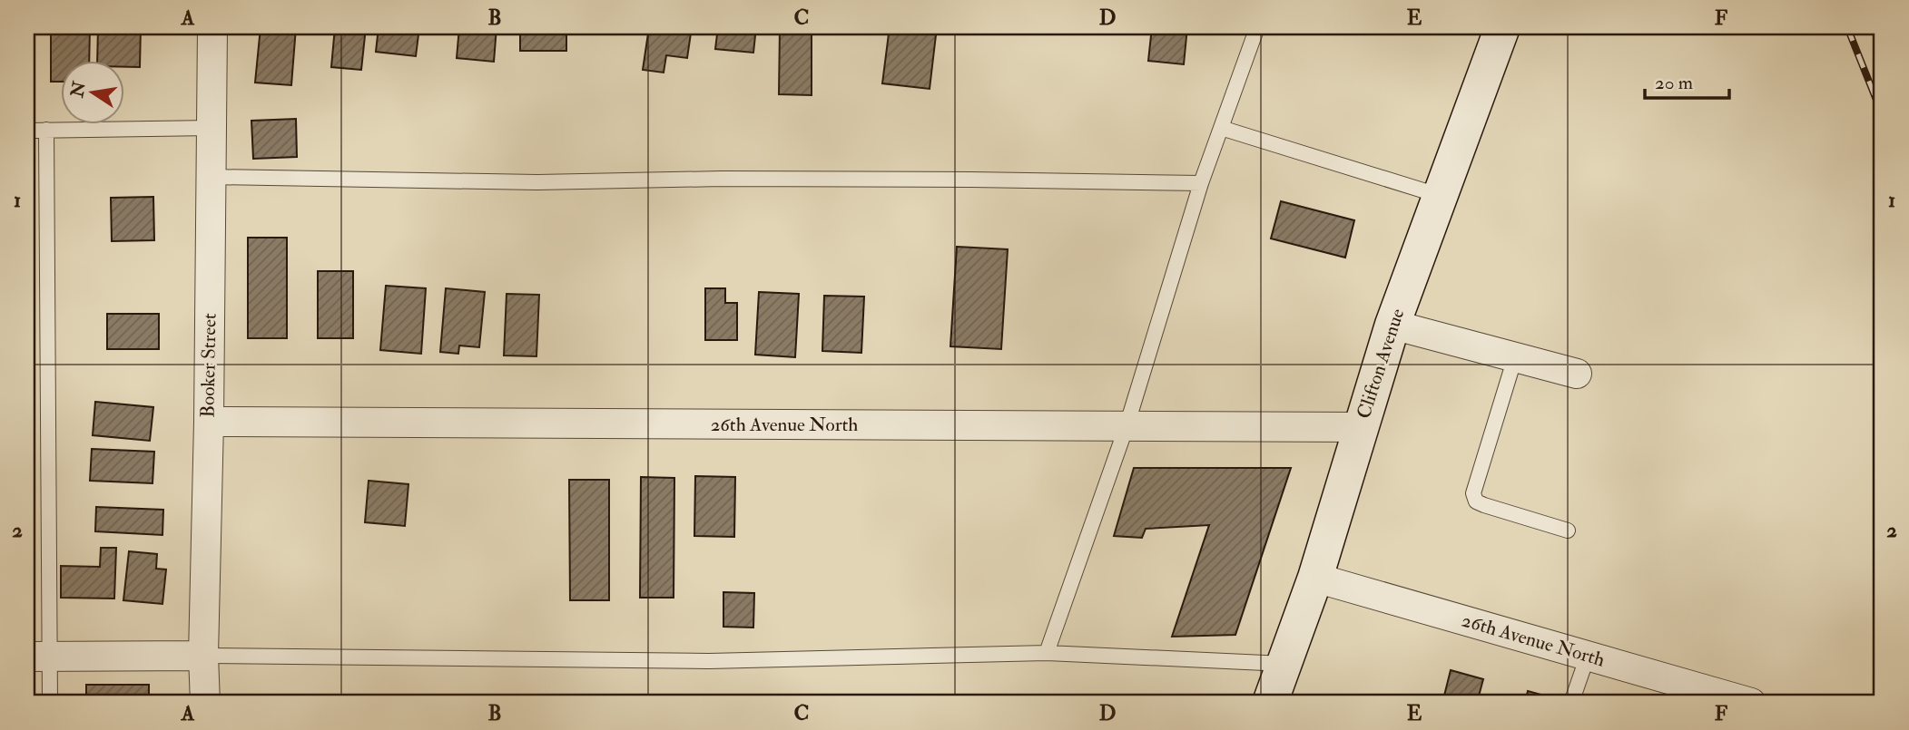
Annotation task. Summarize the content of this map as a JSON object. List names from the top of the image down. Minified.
{"streets":{"street":["Clifton Avenue","Booker Street","26th Avenue North"]},"crossings":[["Clifton Avenue","26th Avenue North"],["Booker Street","26th Avenue North"]],"scale_bar":"20 m","north":"left","grid":{"columns":["A","B","C","D","E","F"],"rows":["1","2"]}}
